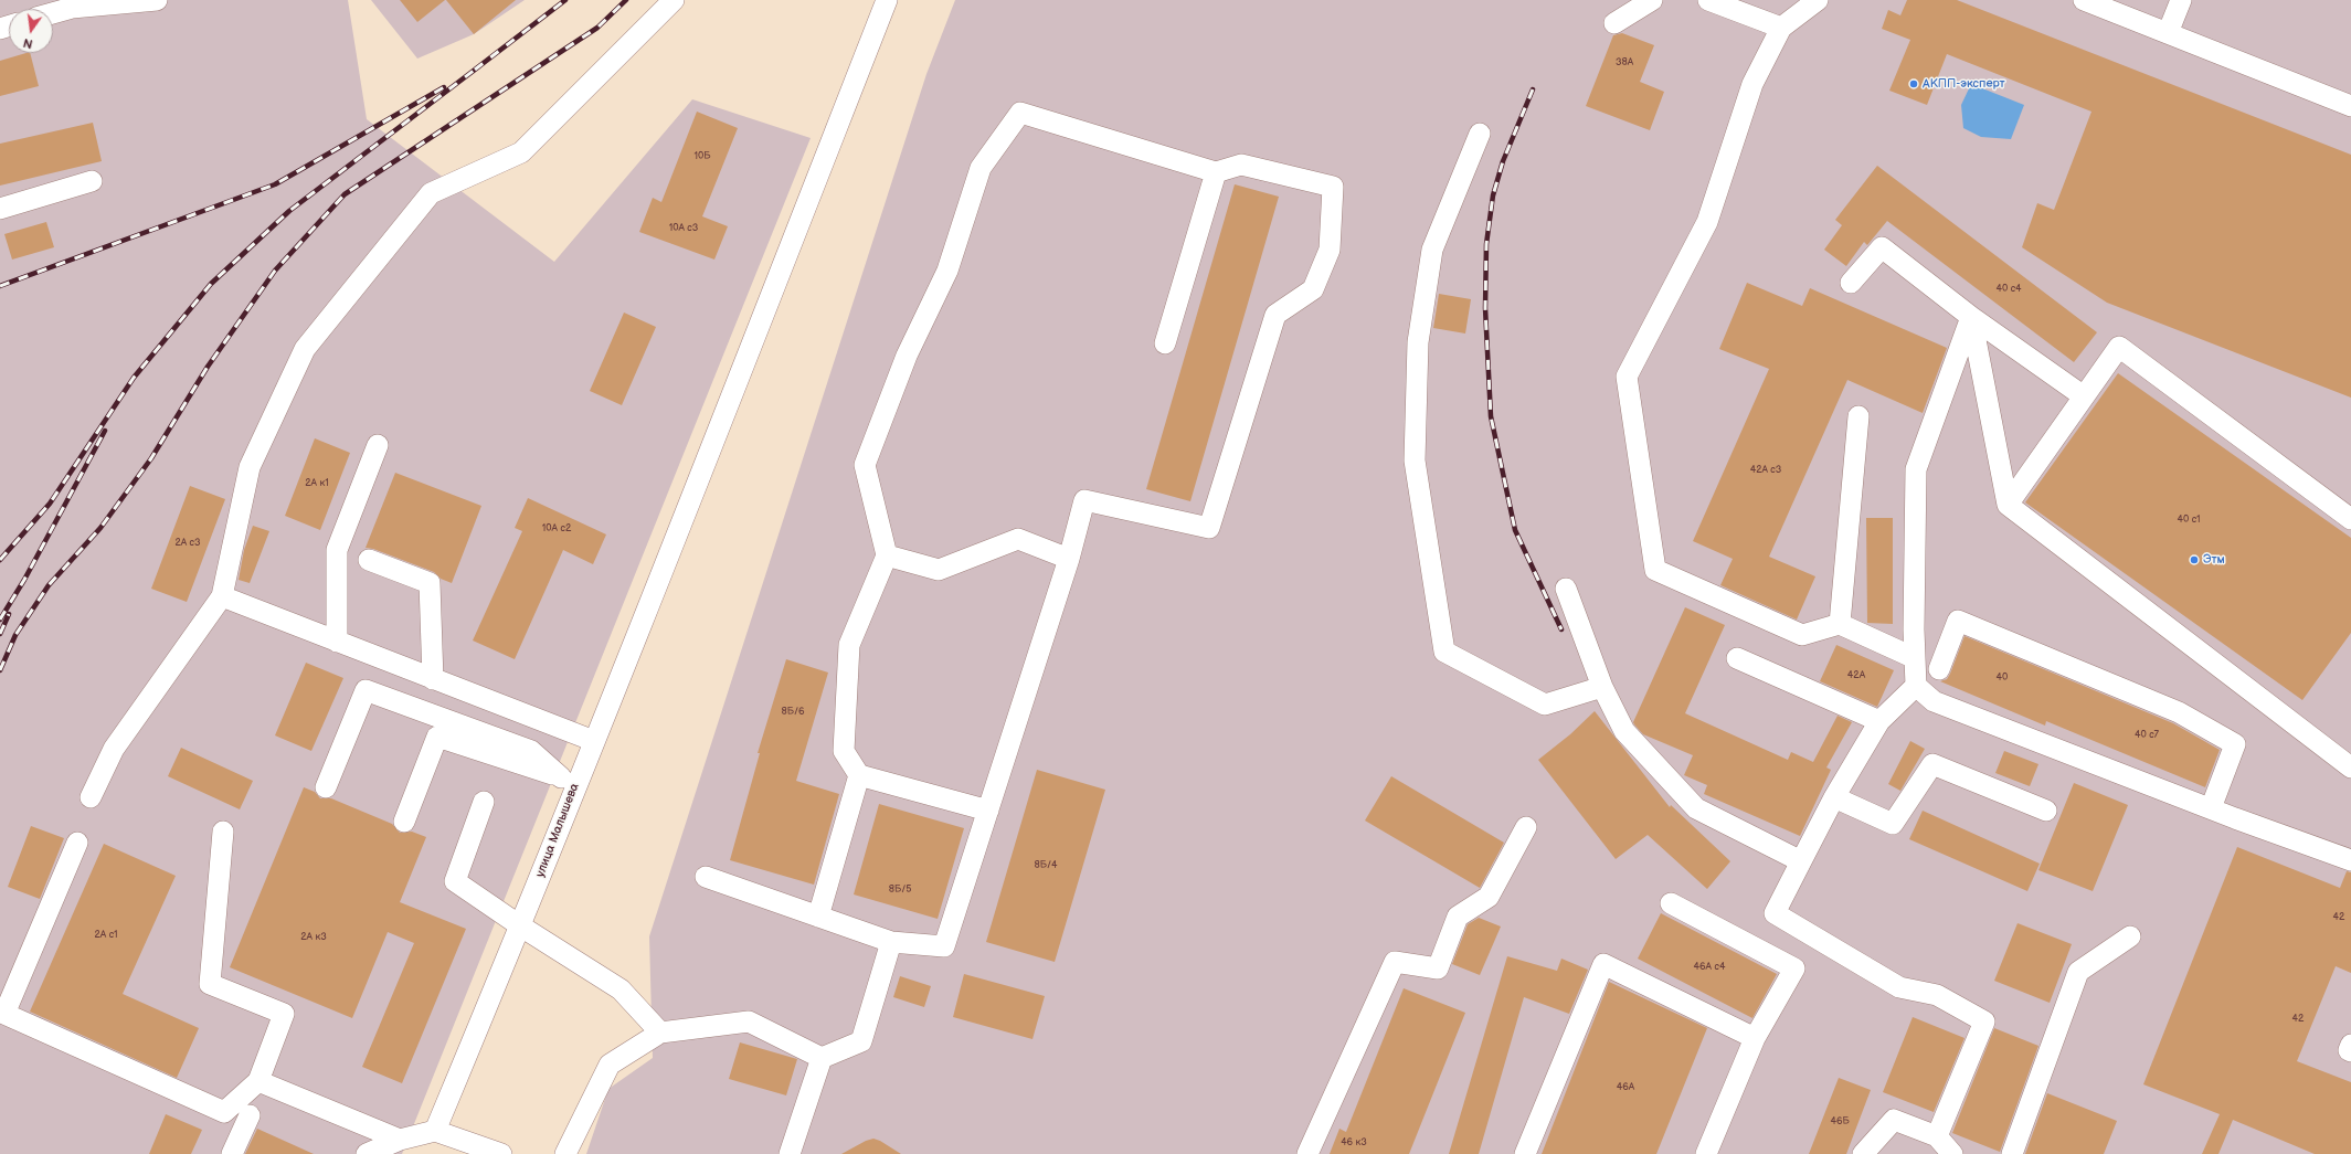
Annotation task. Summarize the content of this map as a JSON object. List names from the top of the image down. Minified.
{"streets":{"street":["улица Малышева"]},"places":["АКПП-эксперт","Этм"],"house_numbers":["38А","10Б","10А с3","40 с4","42А с3","2А к1","40 с1","10А с2","2А с3","42А","40","8Б/6","40 с7","8Б/4","8Б/5","42","2А с1","2А к3","46А с4","42","46А","46Б","46 к3"],"north":"bottom"}
